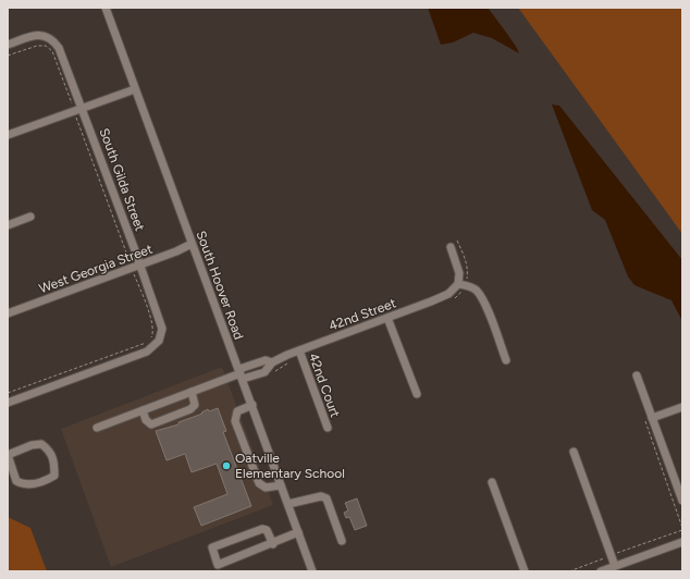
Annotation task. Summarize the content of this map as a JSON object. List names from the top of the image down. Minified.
{"streets":{"street":["South Gilda Street","West Georgia Street","South Hoover Road","42nd Street","42nd Court"]},"crossings":[["South Gilda Street","West Georgia Street"],["West Georgia Street","South Hoover Road"],["South Hoover Road","42nd Street"],["42nd Street","42nd Court"]],"places":["Oatville Elementary School"]}
